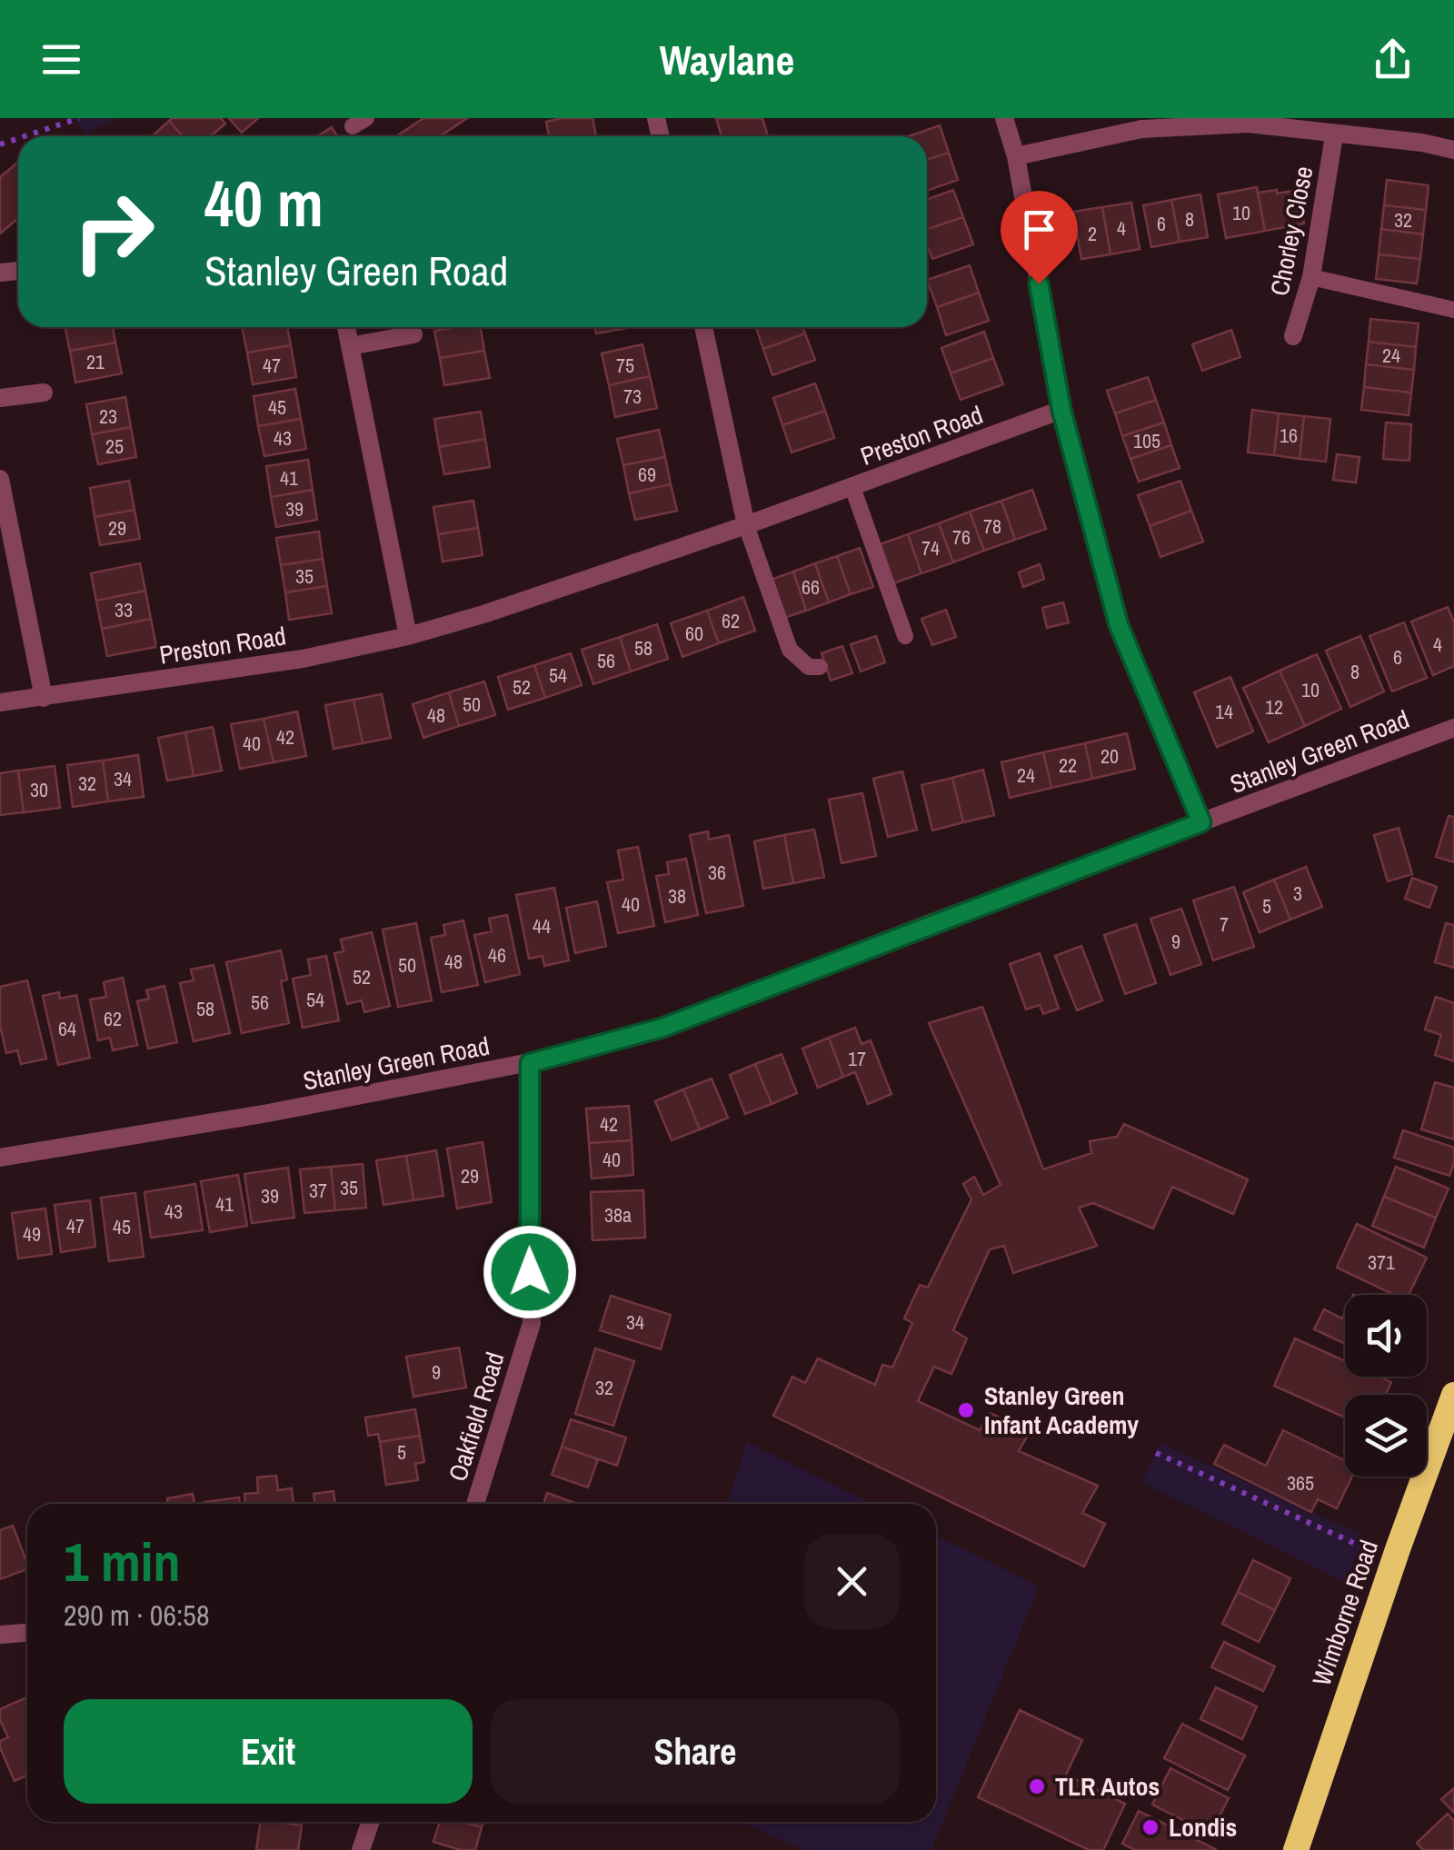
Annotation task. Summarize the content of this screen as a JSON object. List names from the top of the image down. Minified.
{"streets":{"highway":["Wimborne Road"],"street":["Chorley Close","Preston Road","Stanley Green Road","Oakfield Road"]},"crossings":[["Stanley Green Road","Oakfield Road"]],"places":["Stanley Green Infant Academy","TLR Autos","Londis"],"house_numbers":["10","8","32","6","4","2","24","21","47","75","73","45","23","16","43","105","25","69","41","39","78","29","76","74","35","66","33","62","60","4","58","6","56","8","54","52","10","50","12","14","48","42","40","20","22","24","34","32","30","36","3","38","40","5","7","44","9","46","48","50","52","54","56","58","62","64","17","42","40","29","35","37","39","41","43","38a","47","45","49","371","34","9","32","5","365"],"page":{"header":"Waylane","turn":["40 m","Stanley Green Road"],"heading":["1 min","290 m · 06:58"],"buttons":["Exit","Share"]}}
